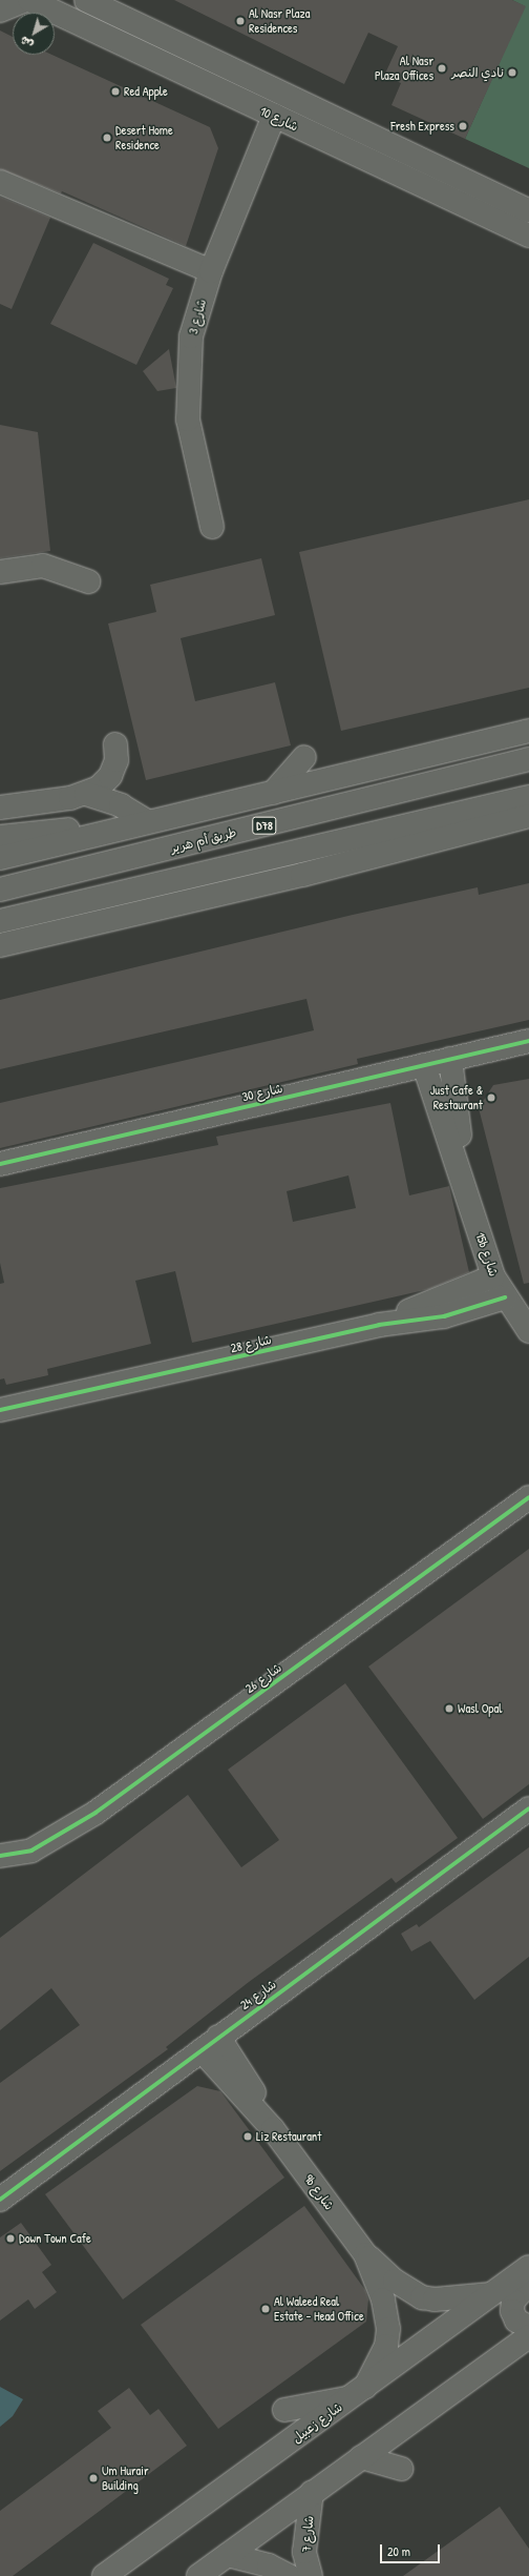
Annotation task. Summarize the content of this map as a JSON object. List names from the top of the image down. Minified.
{"streets":{"street":["شارع 10","شارع 3","D78","طريق أم هرير","شارع 30","15b شارع","شارع 28","شارع 26","شارع 24","9b شارع","شارع زعبيل","شارع 7"]},"crossings":[["شارع 10","شارع 3"],["شارع 30","15b شارع"],["15b شارع","شارع 28"],["شارع 24","9b شارع"],["9b شارع","شارع زعبيل"]],"places":["Al Nasr Plaza Residences","Al Nasr Plaza Offices","نادي النصر","Red Apple","Fresh Express","Desert Home Residence","Just Cafe & Restaurant","Wasl Opal","Liz Restaurant","Down Town Cafe","Al Waleed Real Estate - Head Office","Um Hurair Building"],"scale_bar":"20 m","north":"bottom left"}
